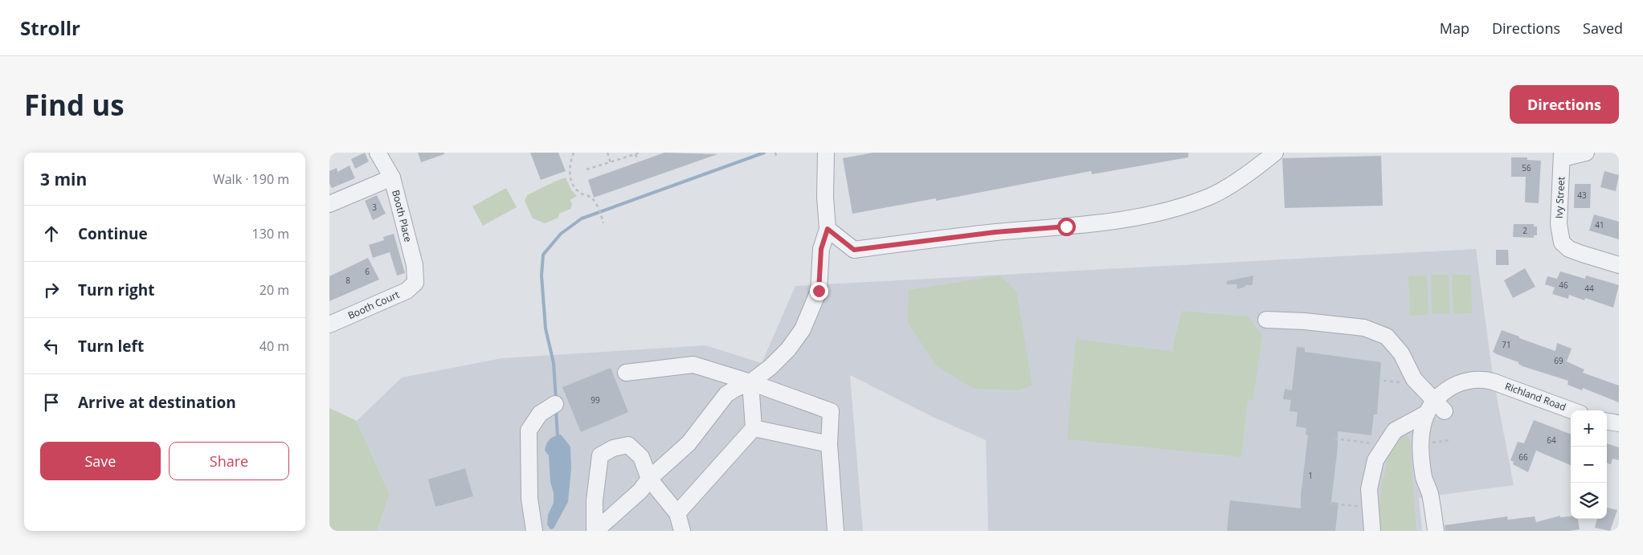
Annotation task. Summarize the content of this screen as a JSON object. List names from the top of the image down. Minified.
{"streets":{"street":["Ivy Street","Booth Place","Booth Court","Richland Road"]},"crossings":[["Booth Place","Booth Court"]],"house_numbers":["56","43","3","41","2","6","8","46","44","71","69","99","64","66","1"],"page":{"header":"Strollr","nav":["Map","Directions","Saved"],"buttons":["Directions",["Save","Share"]],"title":"Find us","heading":["3 min","Walk · 190 m"],"list":[["Continue","130 m"],["Turn right","20 m"],["Turn left","40 m"],"Arrive at destination"],"map_buttons":["+","−"]}}
